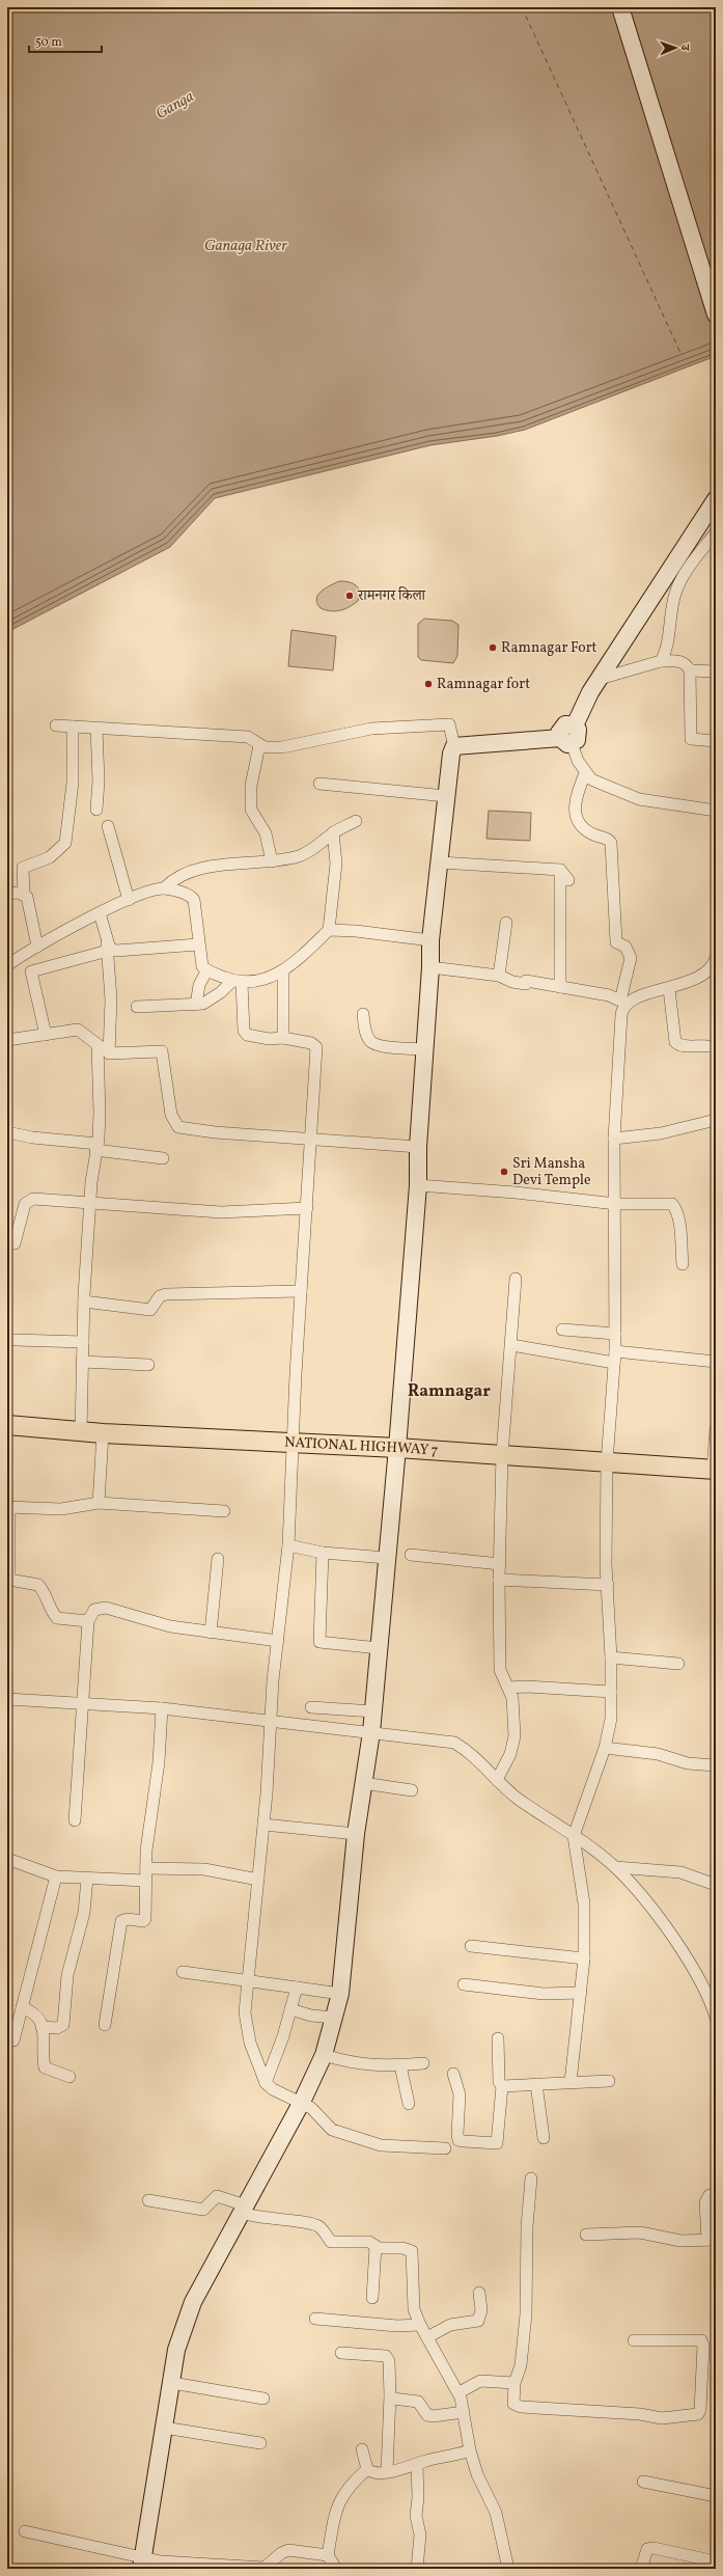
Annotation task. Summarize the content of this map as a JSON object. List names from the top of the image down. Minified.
{"streets":{"main road":["NATIONAL HIGHWAY 7"]},"districts":["Ramnagar"],"water":["Ganga","Ganaga River"],"places":["रामनगर किला","Ramnagar Fort","Ramnagar fort","Sri Mansha Devi Temple"],"scale_bar":"50 m","north":"right"}
